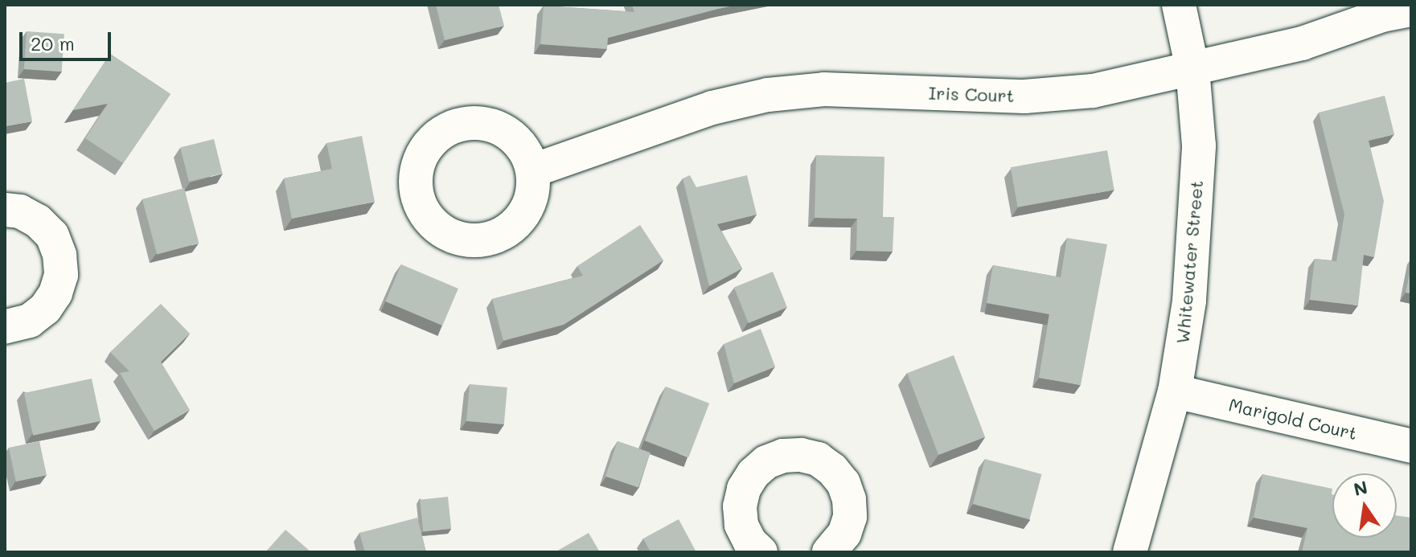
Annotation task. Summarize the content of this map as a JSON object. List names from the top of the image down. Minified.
{"streets":{"street":["Iris Court","Whitewater Street","Marigold Court"]},"crossings":[["Iris Court","Whitewater Street"],["Whitewater Street","Marigold Court"]],"scale_bar":"20 m","north":"top"}
